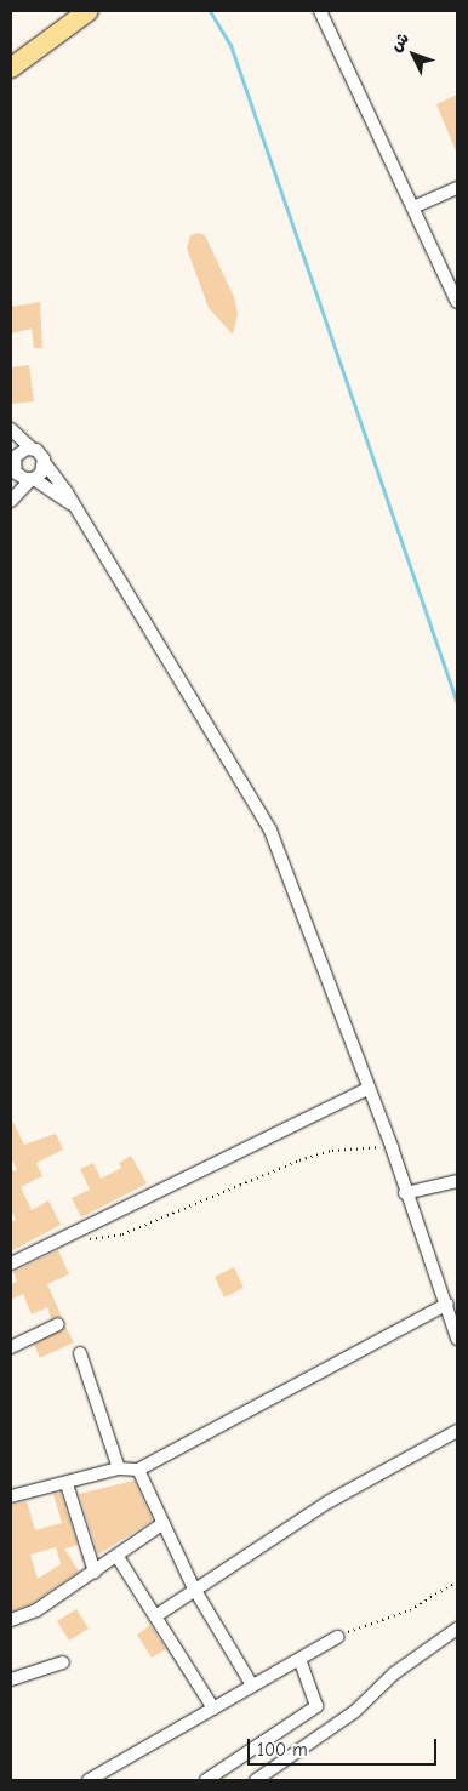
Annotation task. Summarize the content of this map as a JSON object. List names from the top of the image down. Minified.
{"scale_bar":"100 m","north":"top left"}
